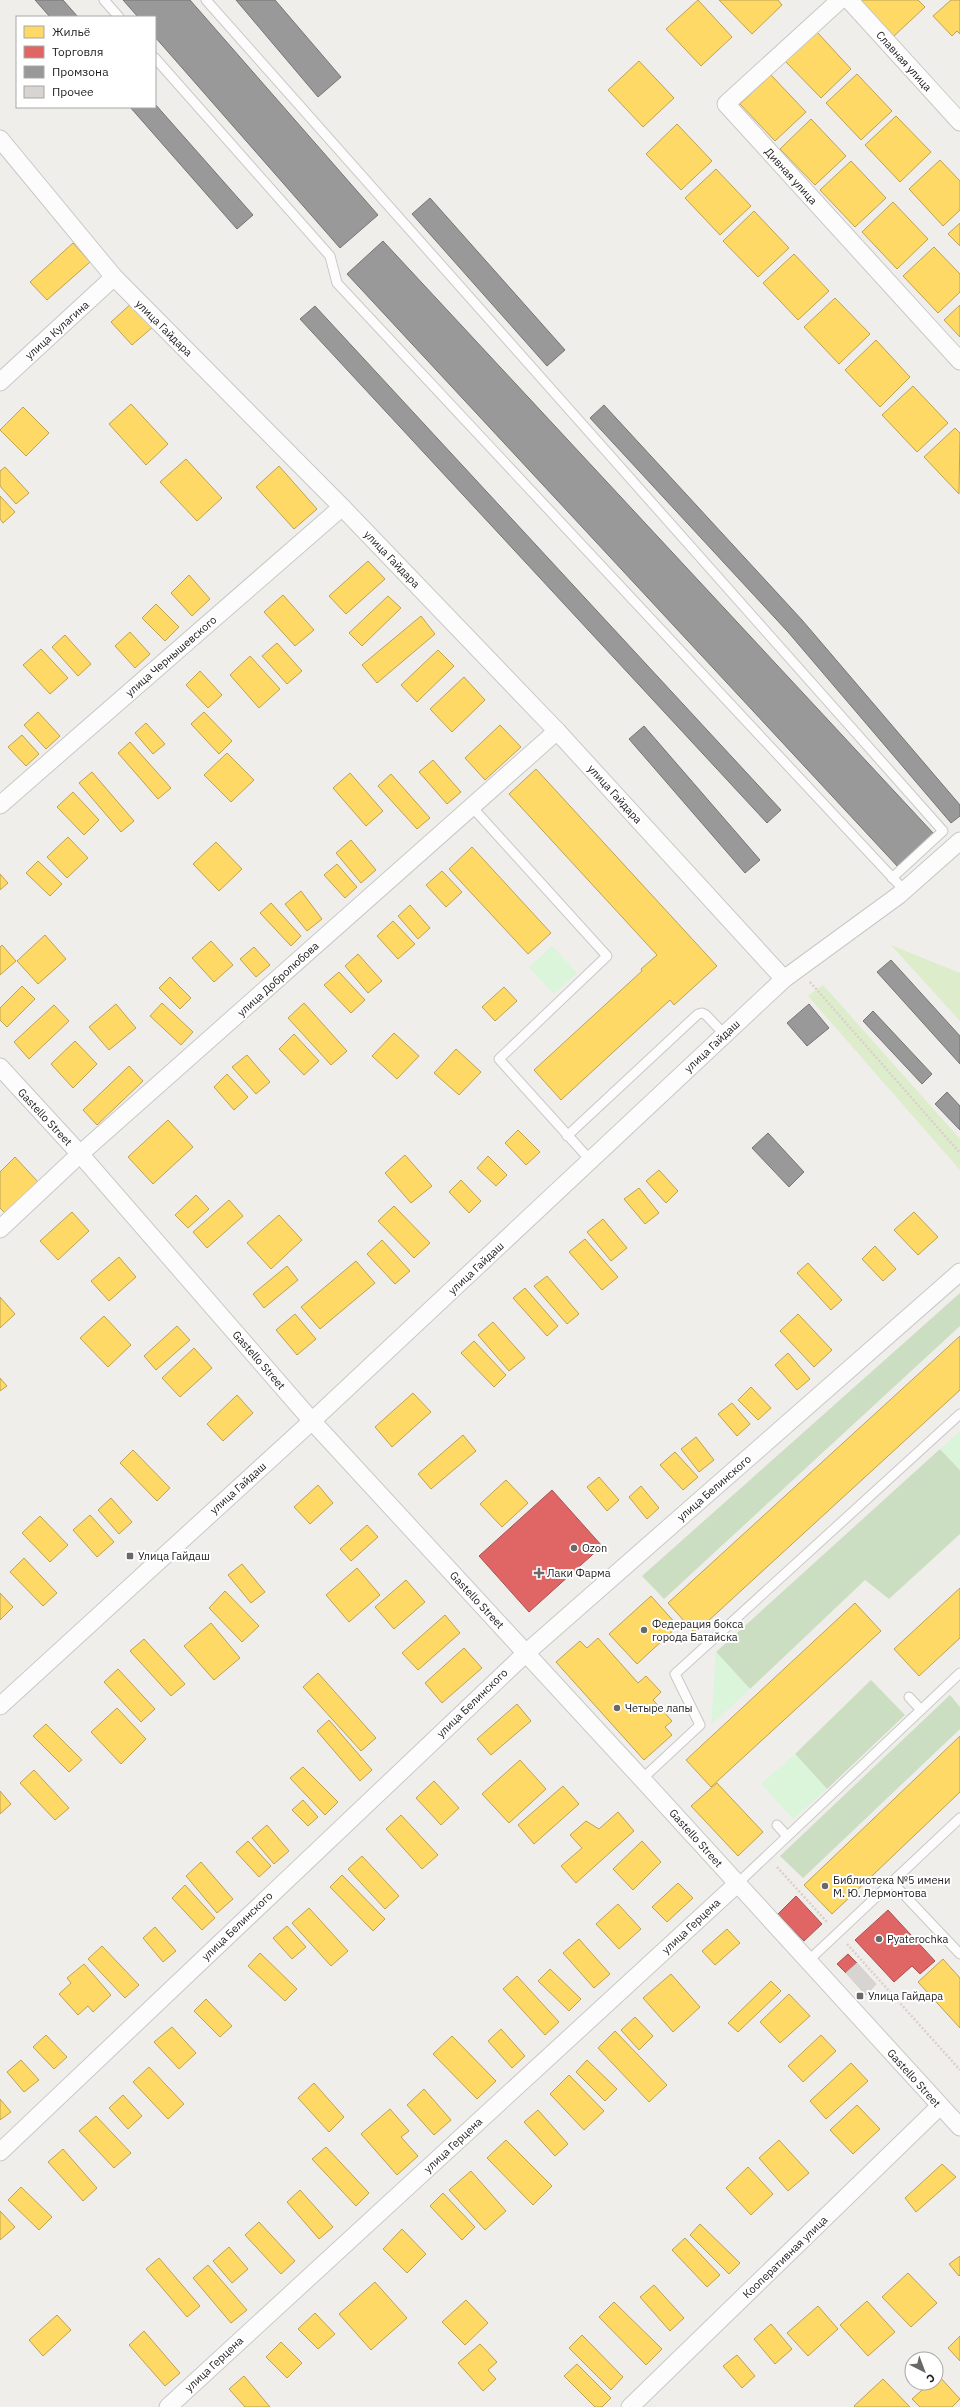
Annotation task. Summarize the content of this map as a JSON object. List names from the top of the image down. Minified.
{"streets":{"street":["Славная улица","Дивная улица","улица Гайдара","улица Кулагина","улица Чернышевского","улица Добролюбова","улица Гайдаш","Gastello Street","улица Белинского","улица Герцена","Кооперативная улица"]},"crossings":[["улица Гайдара","улица Кулагина"],["улица Гайдара","улица Чернышевского"],["улица Гайдара","улица Добролюбова"],["улица Гайдара","улица Гайдаш"],["улица Добролюбова","Gastello Street"],["улица Гайдаш","Gastello Street"],["Gastello Street","улица Белинского"],["Gastello Street","улица Герцена"],["Gastello Street","Кооперативная улица"]],"places":{"other":["Ozon","Федерация бокса города Батайска","Четыре лапы","Библиотека №5 имени М. Ю. Лермонтова","Pyaterochka"],"transit":["Улица Гайдаш","Улица Гайдара"],"health":["Лаки Фарма"]},"legend":["Жильё","Торговля","Промзона","Прочее"],"north":"bottom right"}
